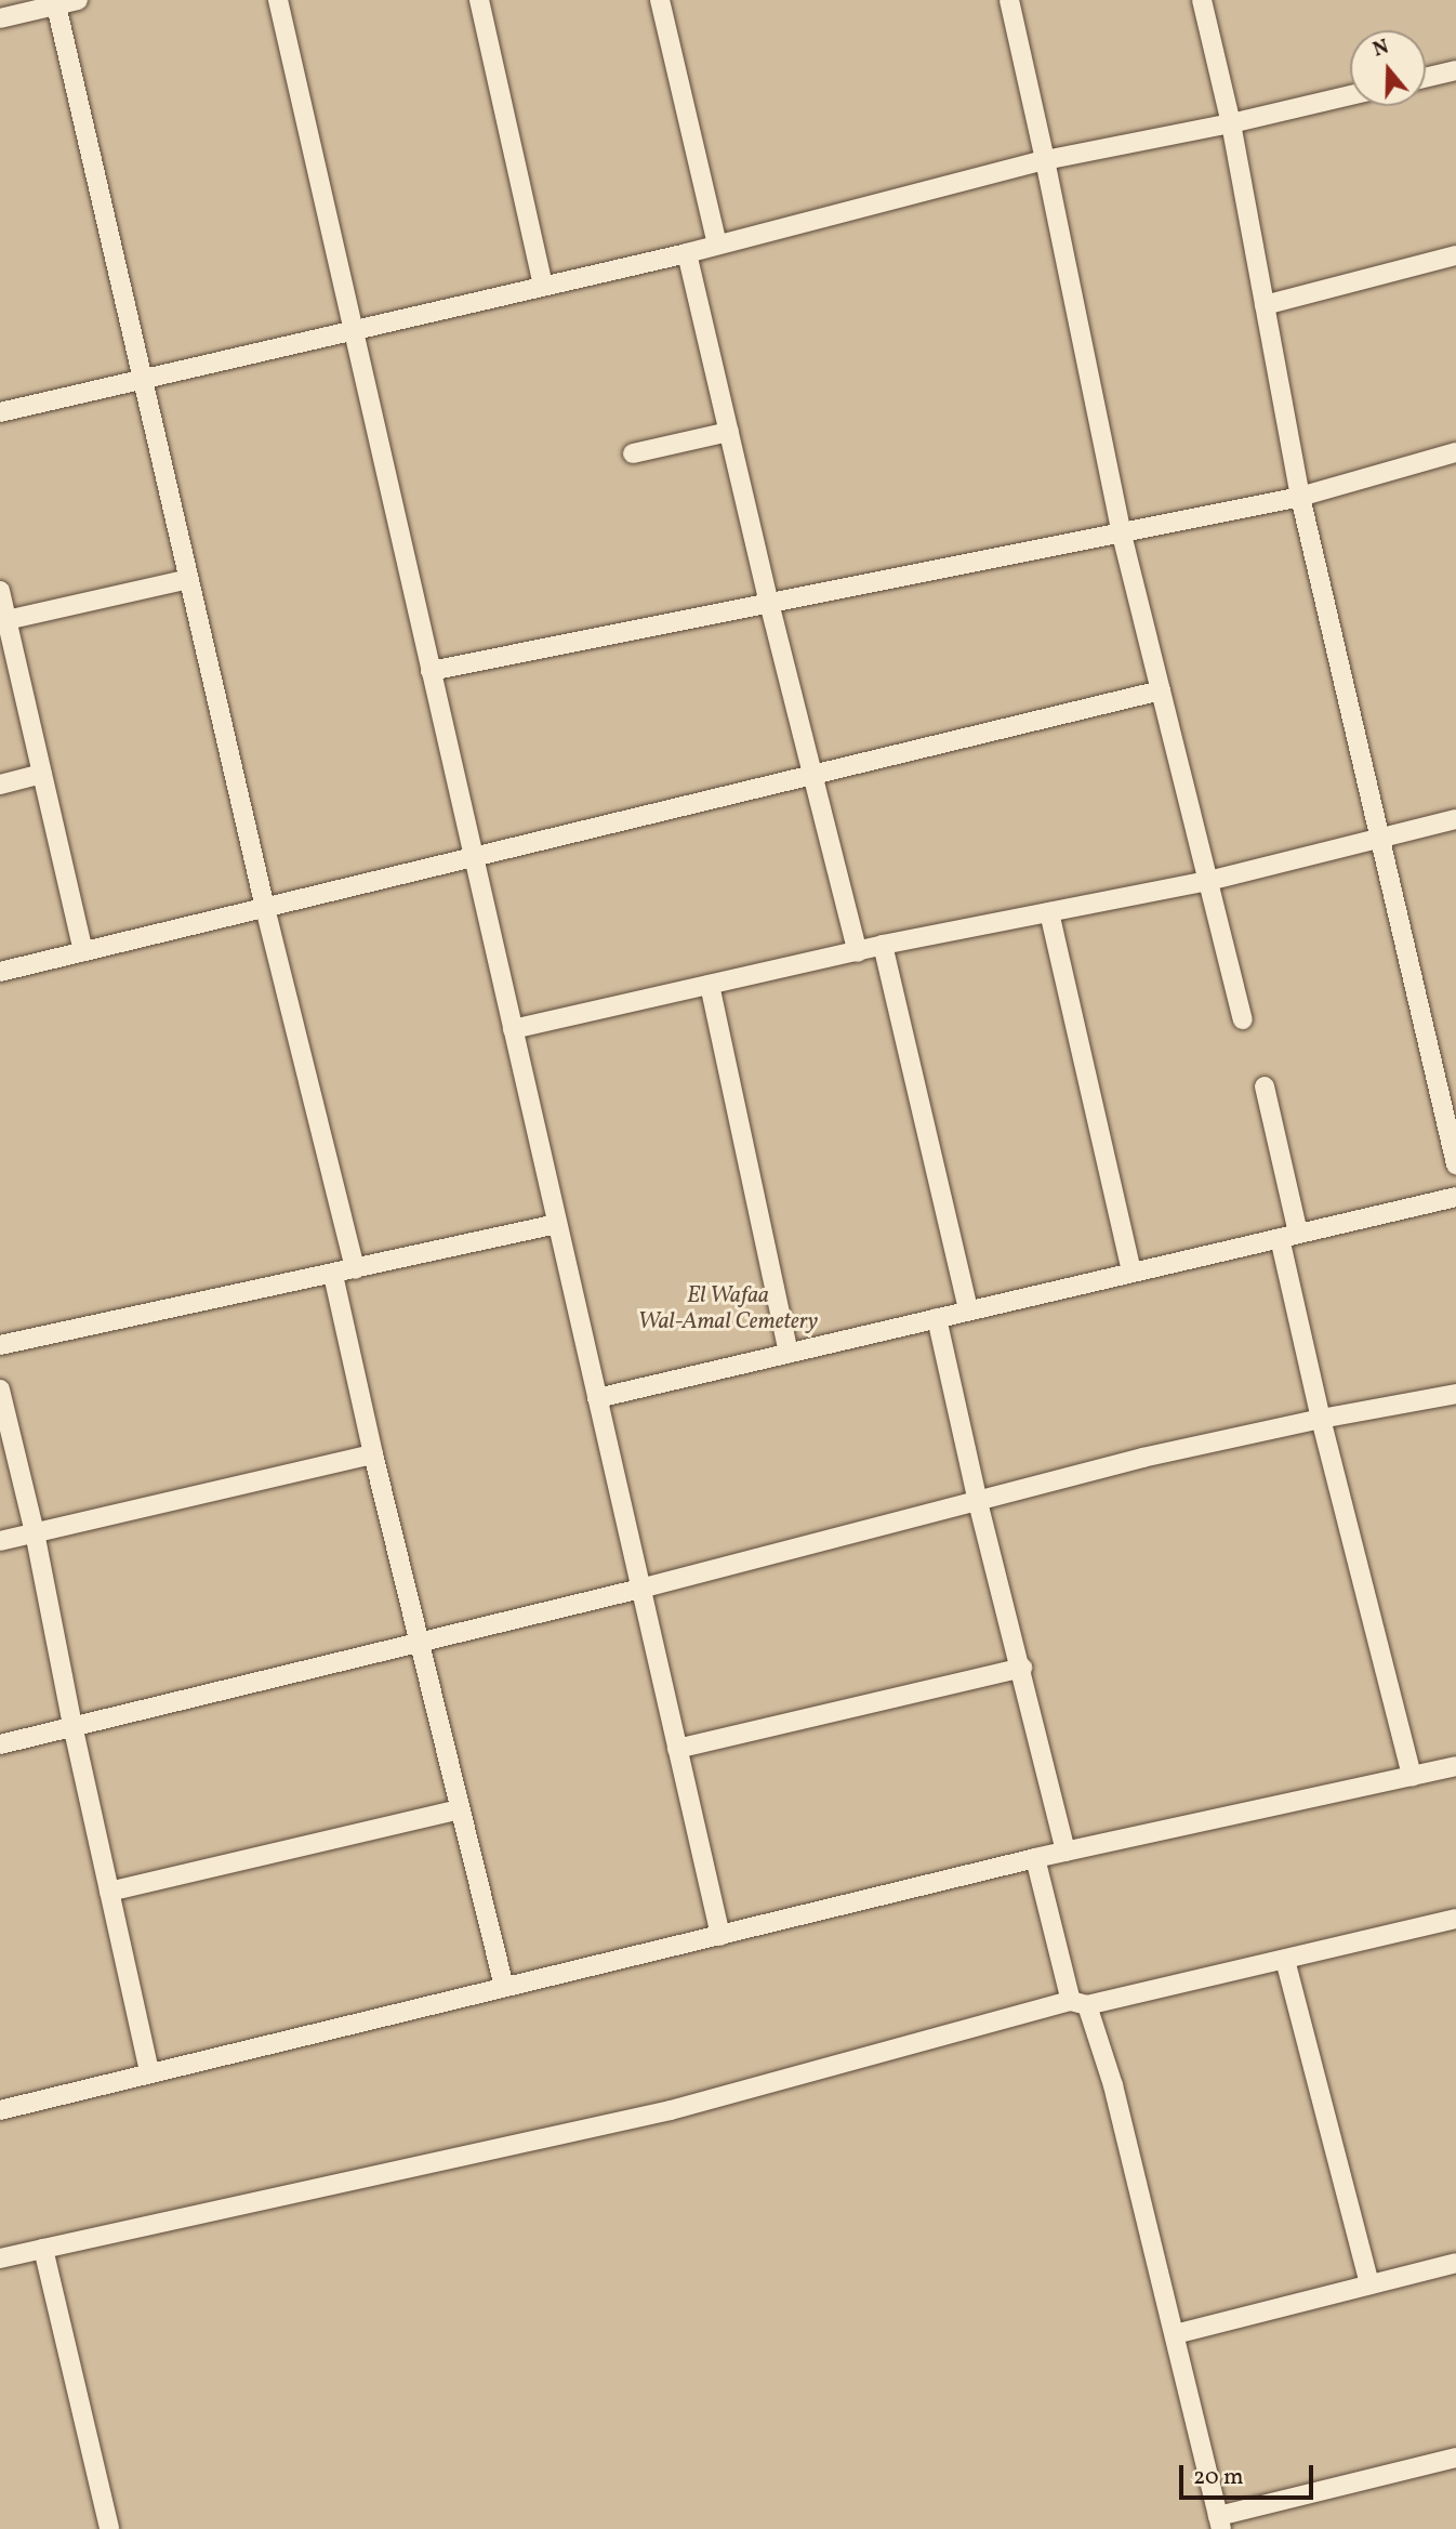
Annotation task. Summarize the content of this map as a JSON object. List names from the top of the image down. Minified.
{"parks":["El Wafaa Wal-Amal Cemetery"],"scale_bar":"20 m","north":"top"}
